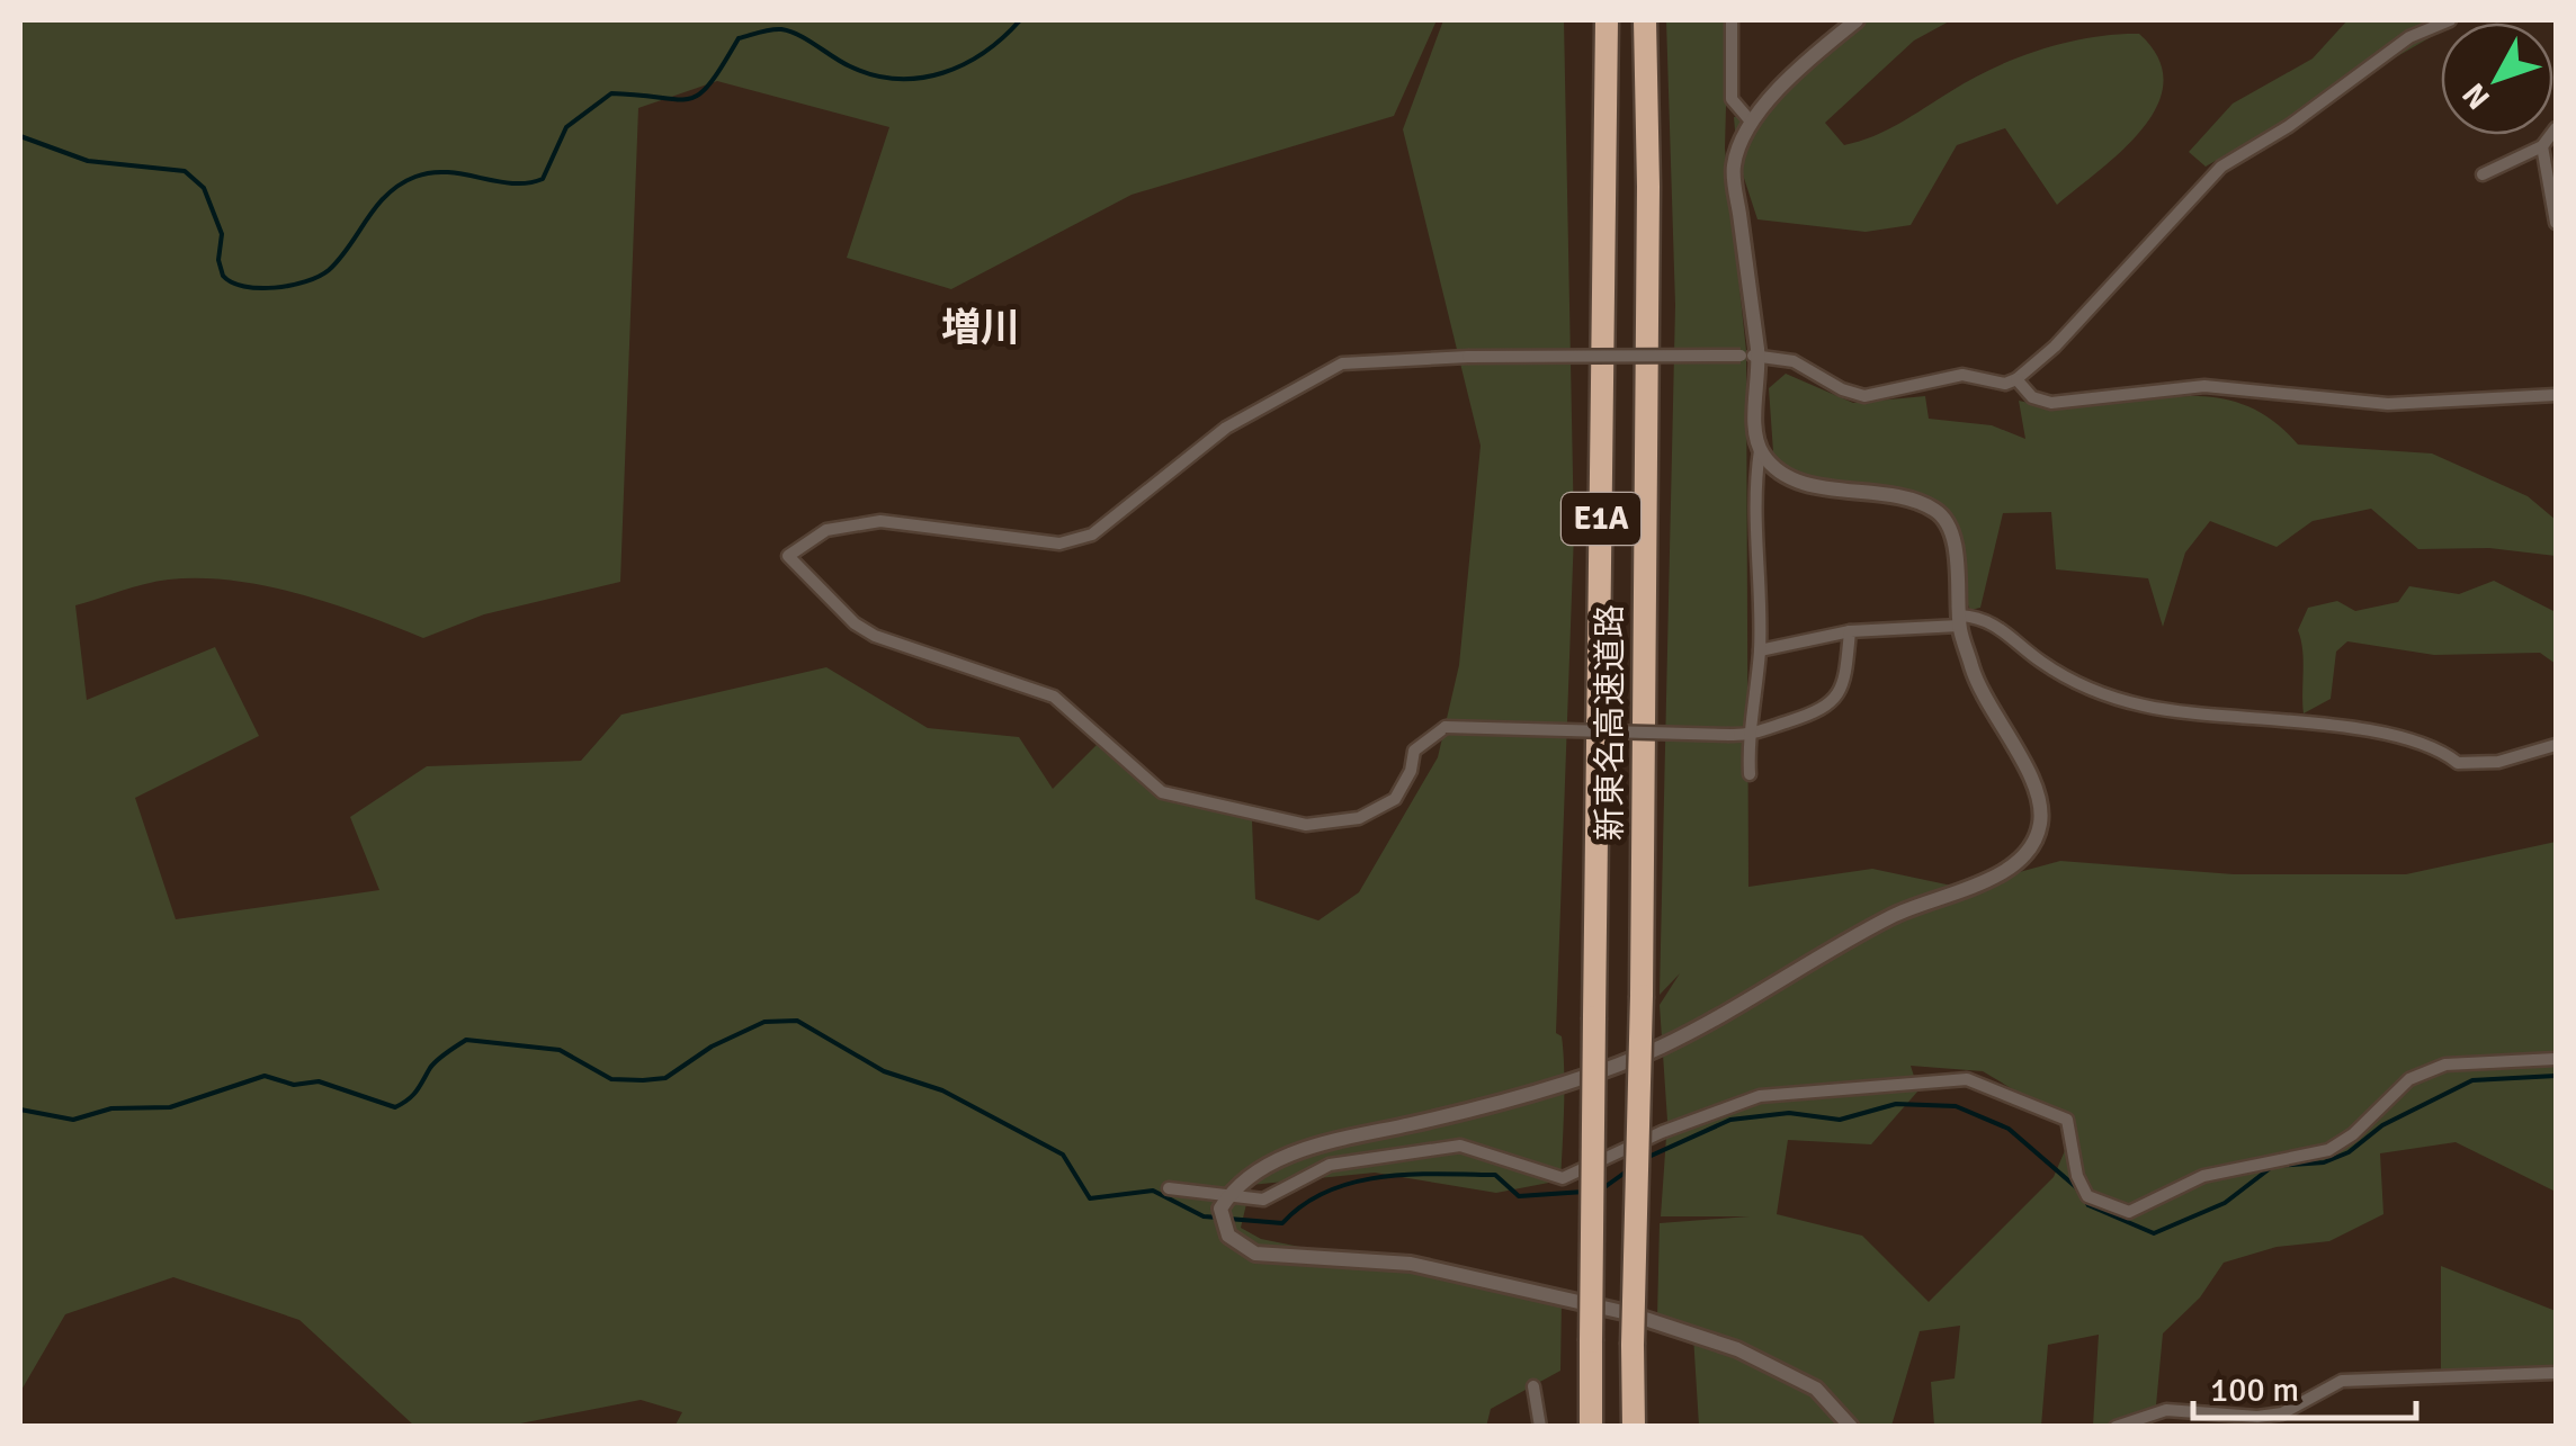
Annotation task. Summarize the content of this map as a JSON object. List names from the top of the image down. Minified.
{"streets":{"highway":["E1A","新東名高速道路"]},"districts":["増川"],"scale_bar":"100 m","north":"bottom left"}
